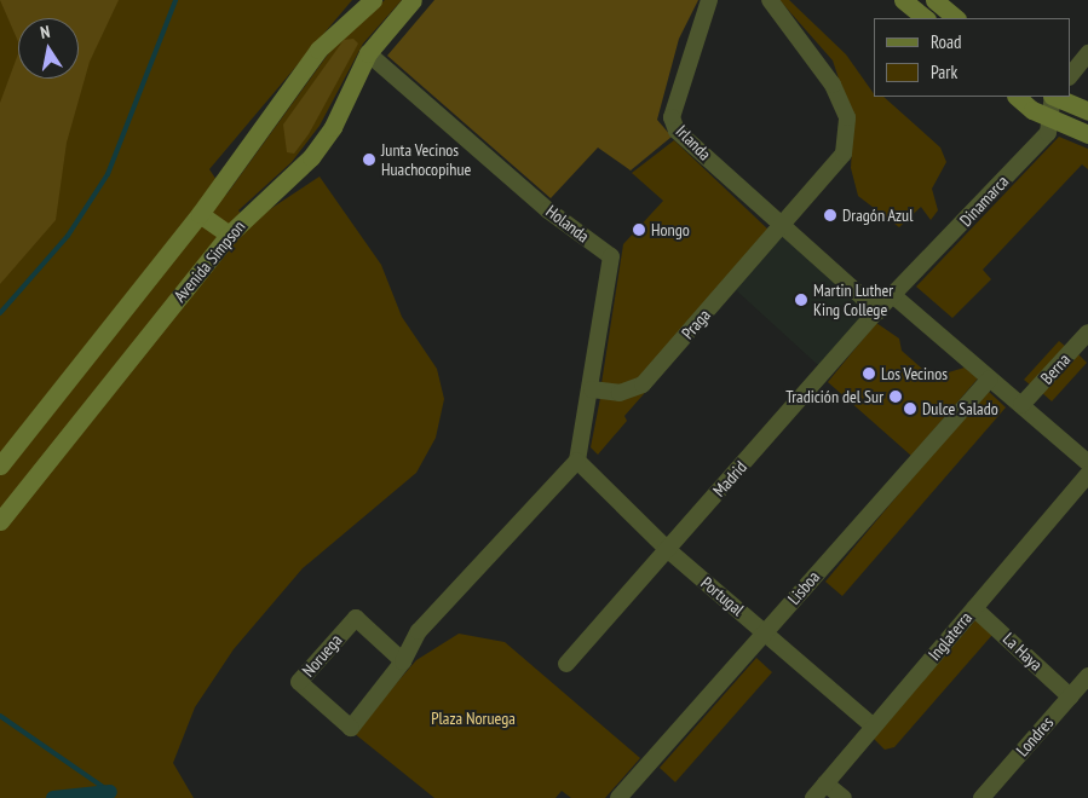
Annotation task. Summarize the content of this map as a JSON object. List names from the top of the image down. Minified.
{"streets":{"main road":["Avenida Simpson"],"street":["Irlanda","Dinamarca","Holanda","Praga","Berna","Madrid","Lisboa","Portugal","Inglaterra","La Haya","Noruega","Londres"]},"crossings":[["Irlanda","Praga"],["Irlanda","Madrid"],["Dinamarca","Madrid"],["Holanda","Avenida Simpson"],["Holanda","Praga"],["Holanda","Portugal"],["Holanda","Noruega"],["Madrid","Portugal"],["Lisboa","Portugal"],["Portugal","Inglaterra"],["Portugal","Noruega"],["Inglaterra","La Haya"],["La Haya","Londres"]],"parks":["Plaza Noruega"],"places":["Junta Vecinos Huachocopihue","Dragón Azul","Hongo","Martin Luther King College","Los Vecinos","Tradición del Sur","Dulce Salado"],"legend":["Road","Park"],"north":"top"}
